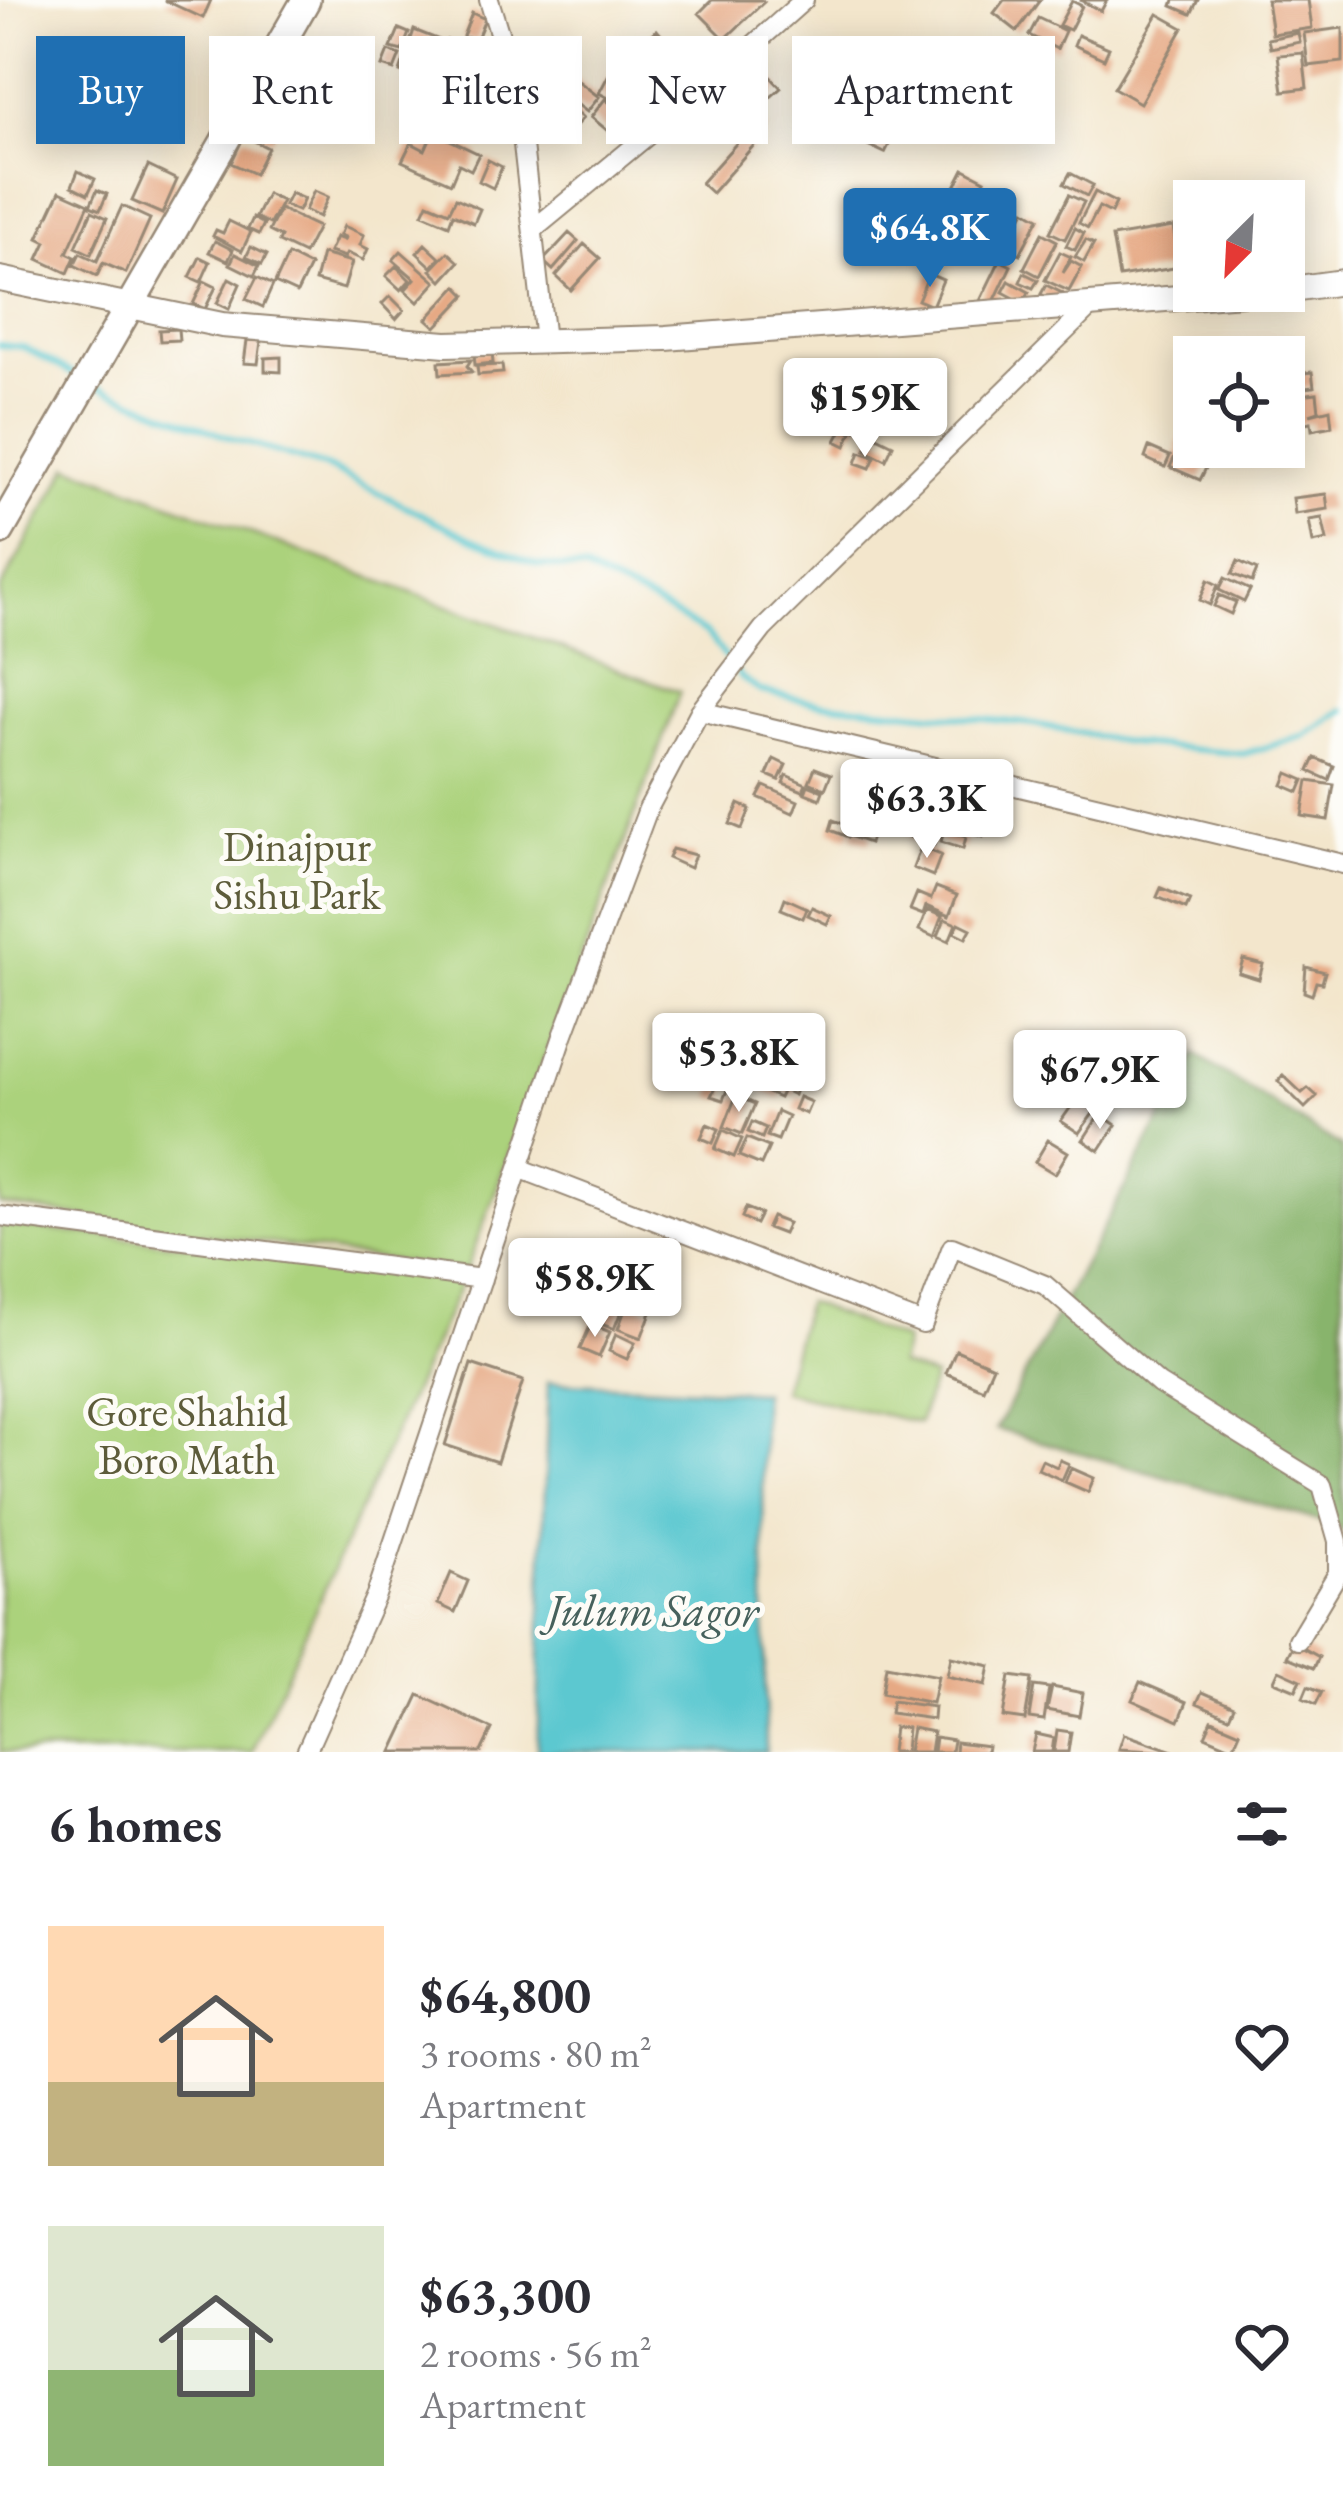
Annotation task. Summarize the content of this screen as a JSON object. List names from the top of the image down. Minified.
{"water":["Julum Sagor"],"parks":["Dinajpur Sishu Park","Gore Shahid Boro Math"],"north":"bottom left","page":{"chip":["Buy","Rent","Filters","New","Apartment"],"price":["$64.8K","$159K","$63.3K","$53.8K","$67.9K","$58.9K"],"heading":"6 homes","list":[{"name":"$64,800","note":"3 rooms · 80 m² · Apartment"},{"name":"$63,300","note":"2 rooms · 56 m² · Apartment"}]}}
